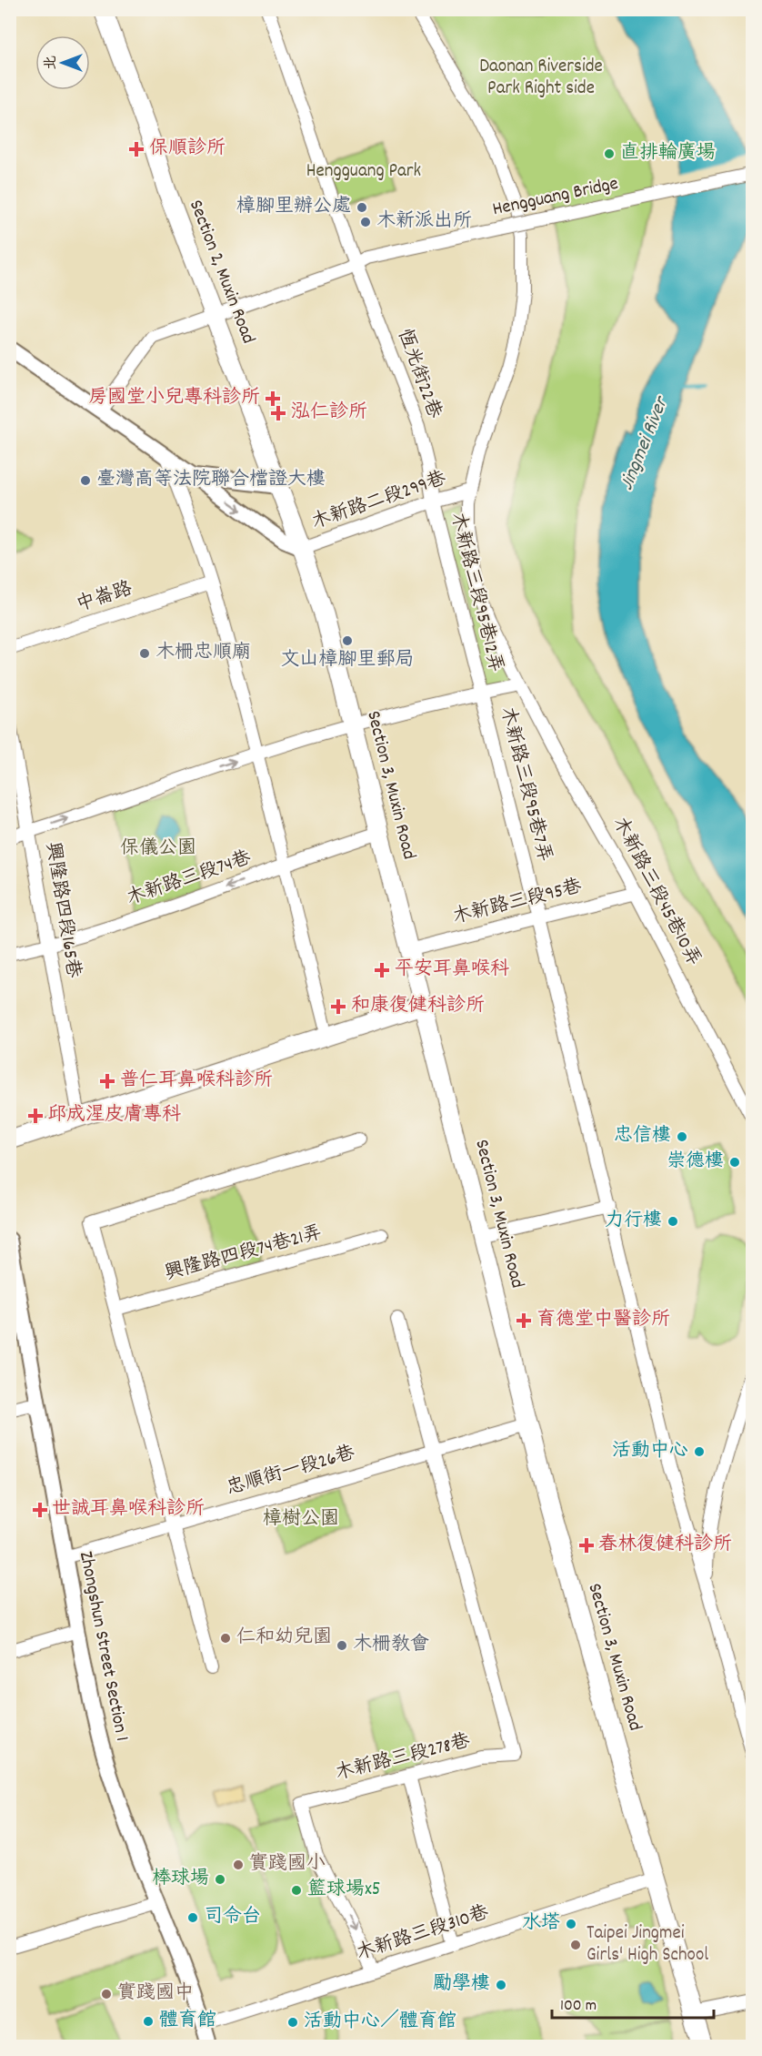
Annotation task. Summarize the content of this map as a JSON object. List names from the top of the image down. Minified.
{"streets":{"main road":["Section 2, Muxin Road","Section 3, Muxin Road"],"street":["Hengguang Bridge","恆光街22巷","木新路二段299巷","木新路三段95巷12弄","中崙路","木新路三段95巷7弄","木新路三段74巷","木新路三段45巷10弄","木新路三段95巷","興隆路四段165巷","興隆路四段74巷21弄","忠順街一段26巷","Zhongshun Street Section 1","木新路三段278巷","木新路三段310巷"]},"crossings":[["Hengguang Bridge","Section 2, Muxin Road"],["Hengguang Bridge","恆光街22巷"],["Section 2, Muxin Road","木新路二段299巷"],["Section 2, Muxin Road","Section 3, Muxin Road"],["恆光街22巷","木新路二段299巷"],["恆光街22巷","木新路三段95巷12弄"],["木新路二段299巷","木新路三段95巷12弄"],["木新路二段299巷","Section 3, Muxin Road"],["木新路二段299巷","木新路三段45巷10弄"],["木新路三段95巷12弄","木新路三段95巷7弄"],["木新路三段95巷7弄","木新路三段95巷"],["Section 3, Muxin Road","木新路三段74巷"],["Section 3, Muxin Road","木新路三段95巷"],["Section 3, Muxin Road","忠順街一段26巷"],["Section 3, Muxin Road","木新路三段310巷"],["木新路三段74巷","興隆路四段165巷"],["木新路三段45巷10弄","木新路三段95巷"],["忠順街一段26巷","Zhongshun Street Section 1"],["忠順街一段26巷","木新路三段278巷"],["Zhongshun Street Section 1","木新路三段310巷"],["木新路三段278巷","木新路三段310巷"]],"one_way":["木新路三段74巷"],"water":["Jingmei River"],"parks":["Daonan Riverside Park Right side","Hengguang Park","保儀公園","樟樹公園"],"places":{"health":["保順診所","房國堂小兒專科診所","泓仁診所","平安耳鼻喉科","和康復健科診所","普仁耳鼻喉科診所","邱成湦皮膚專科","育德堂中醫診所","世誠耳鼻喉科診所","春林復健科診所"],"other":["直排輪廣場","樟腳里辦公處","木新派出所","臺灣高等法院聯合檔證大樓","文山樟腳里郵局","木柵忠順廟","忠信樓","崇德樓","力行樓","活動中心","仁和幼兒園","木柵教會","實踐國小","棒球場","籃球場x5","司令台","水塔","Taipei Jingmei Girls' High School","勵學樓","實踐國中","體育館","活動中心／體育館"]},"scale_bar":"100 m","north":"left"}
